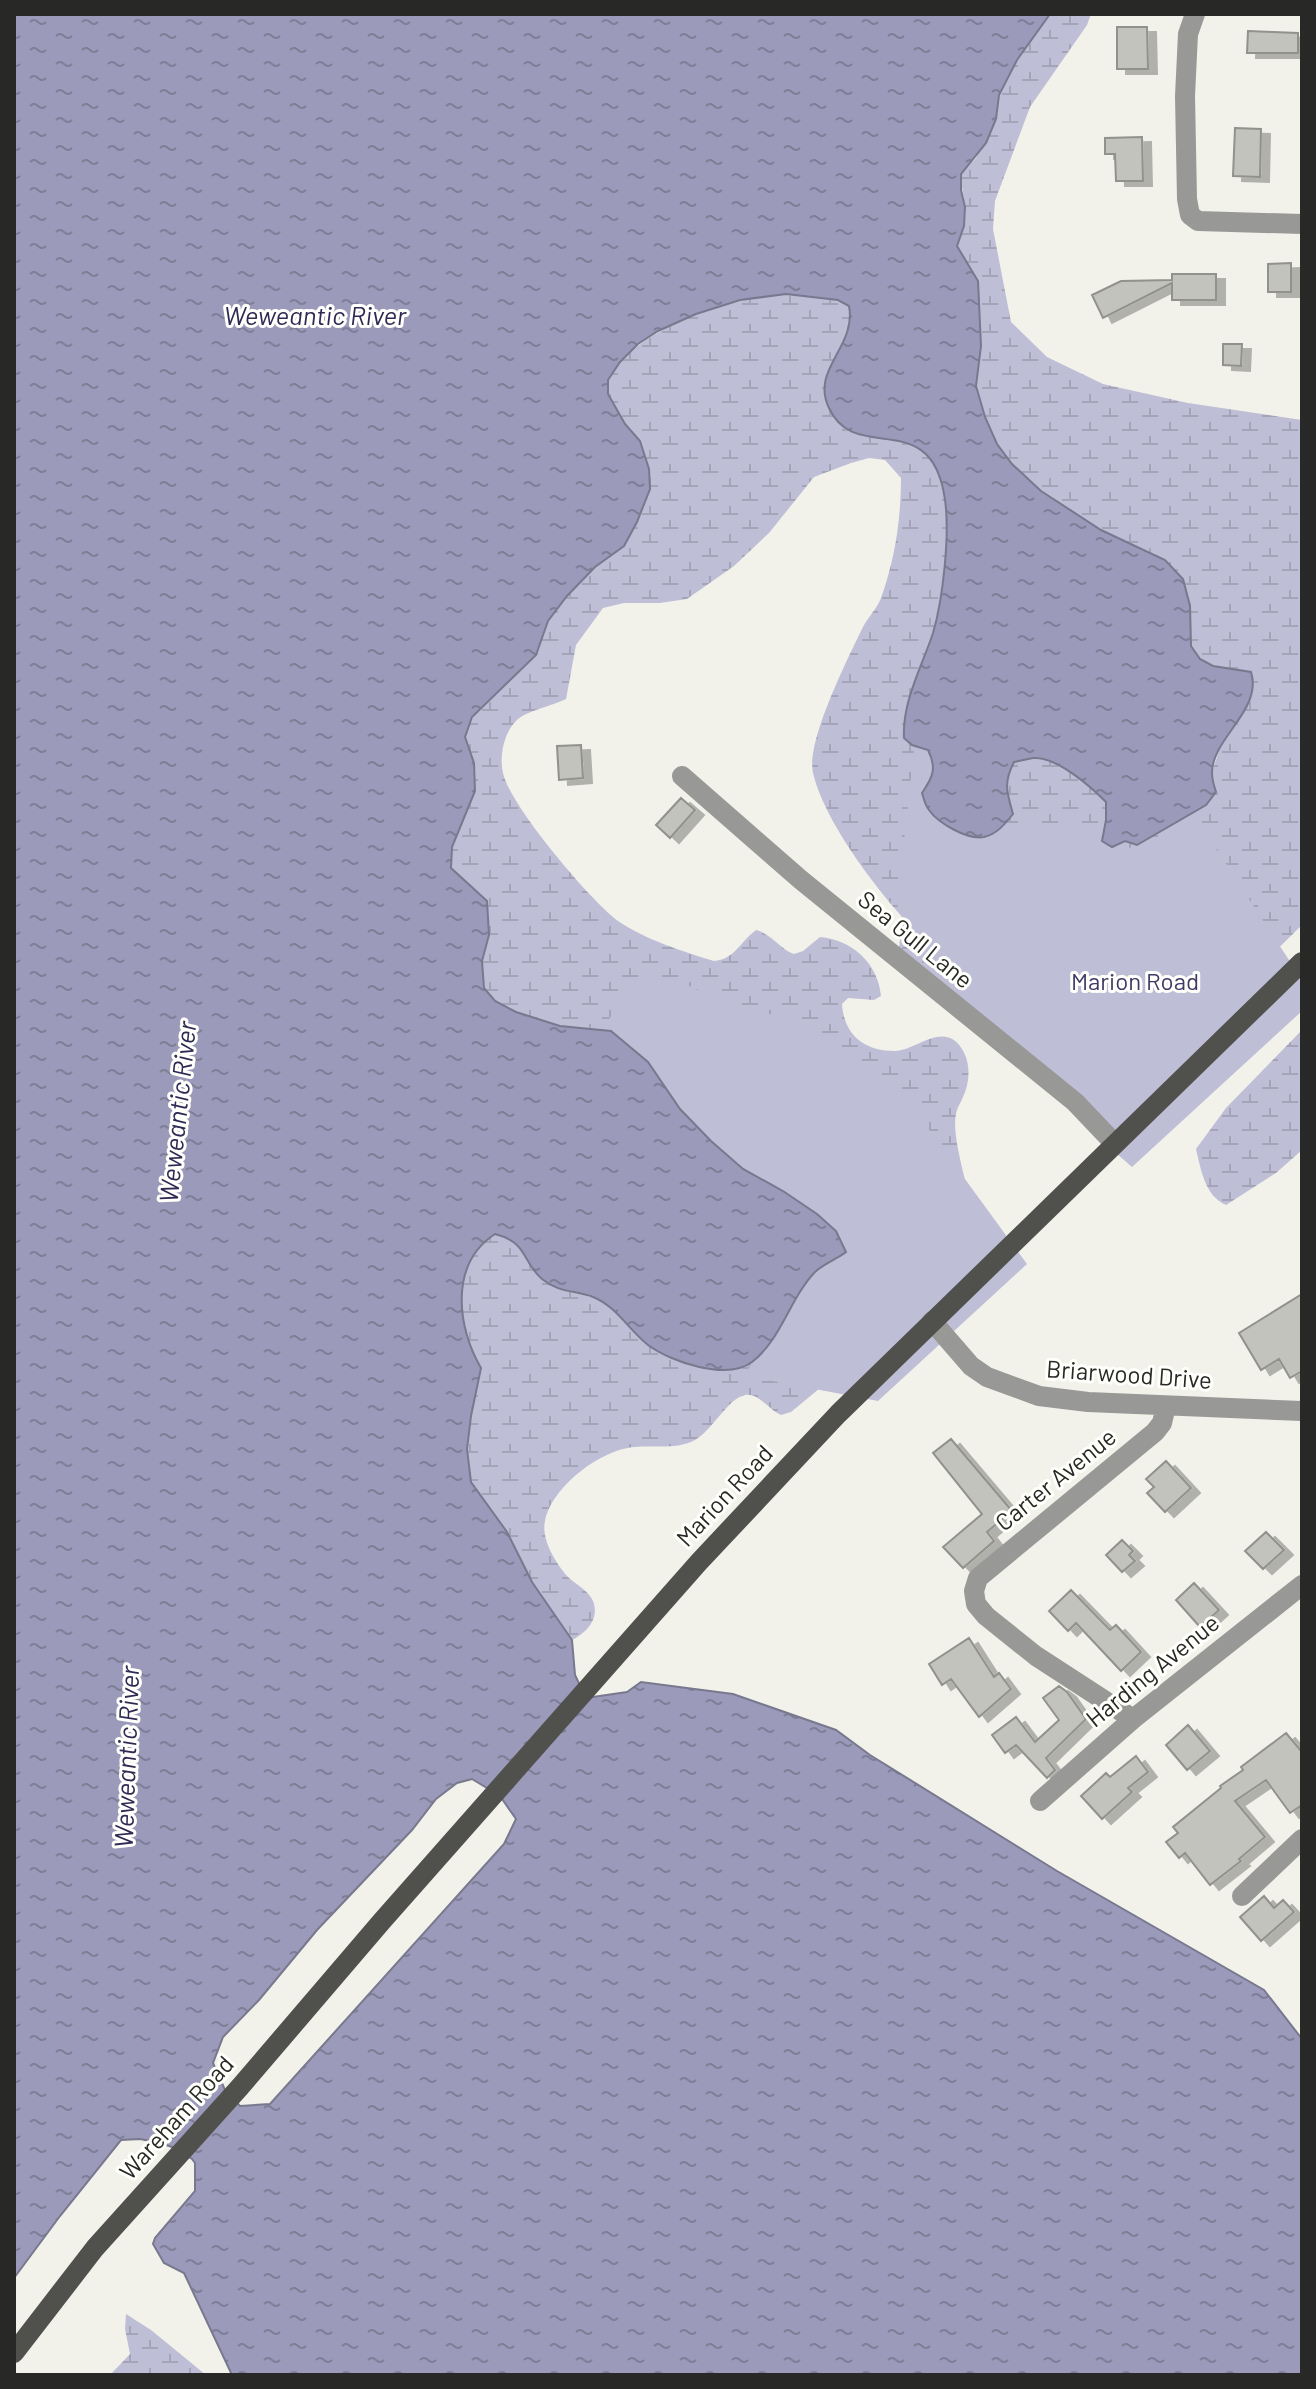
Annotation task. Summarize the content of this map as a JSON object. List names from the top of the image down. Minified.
{"streets":{"main road":["Marion Road","Wareham Road"],"street":["Sea Gull Lane","Briarwood Drive","Carter Avenue","Harding Avenue"]},"crossings":[["Sea Gull Lane","Marion Road"],["Briarwood Drive","Carter Avenue"],["Briarwood Drive","Marion Road"],["Carter Avenue","Harding Avenue"],["Marion Road","Wareham Road"]],"water":["Weweantic River"],"parks":["Marion Road"]}
